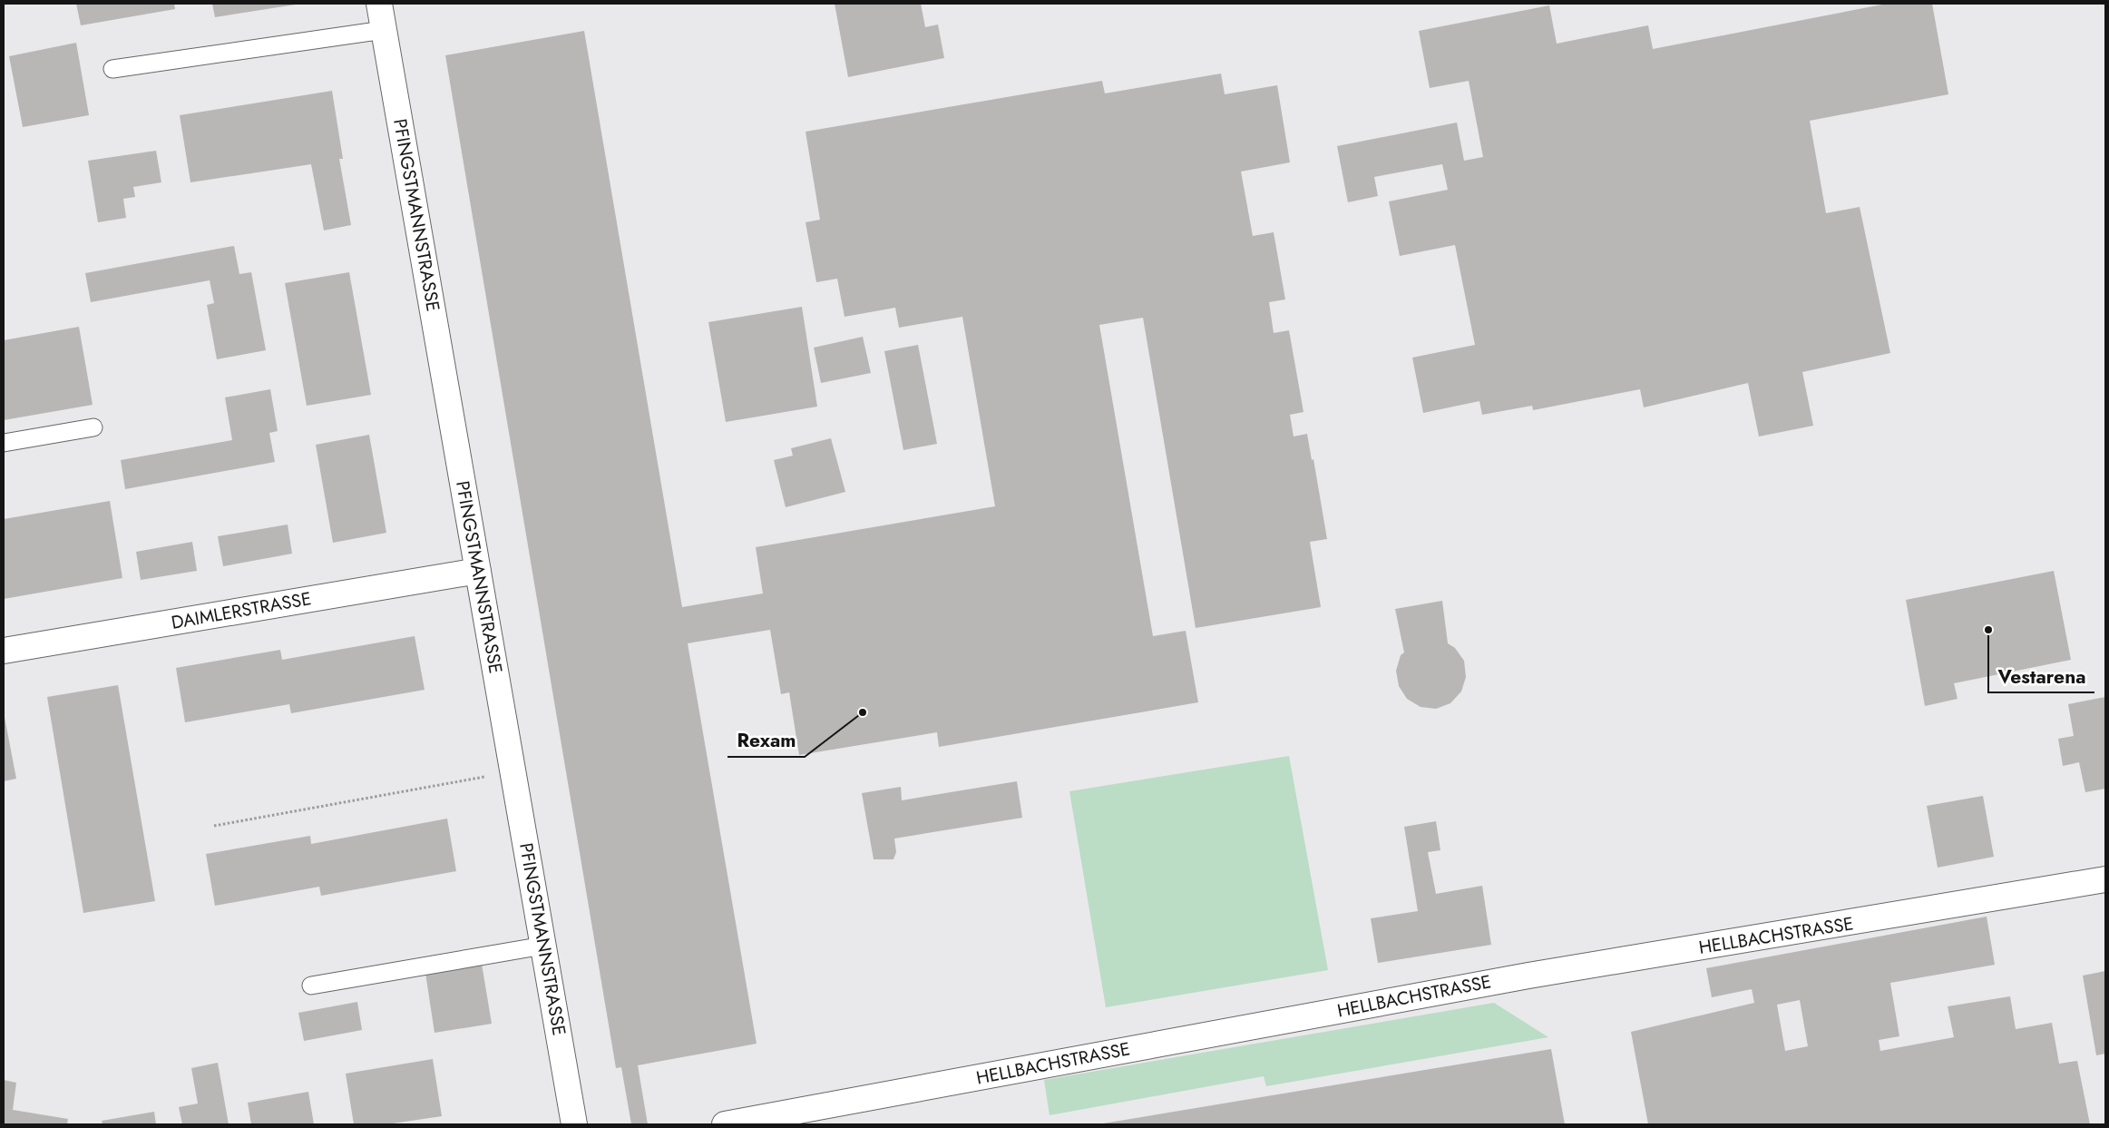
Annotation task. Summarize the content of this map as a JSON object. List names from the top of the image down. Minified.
{"streets":{"street":["PFINGSTMANNSTRASSE","DAIMLERSTRASSE","HELLBACHSTRASSE"]},"crossings":[["PFINGSTMANNSTRASSE","DAIMLERSTRASSE"]],"places":["Vestarena","Rexam"]}
